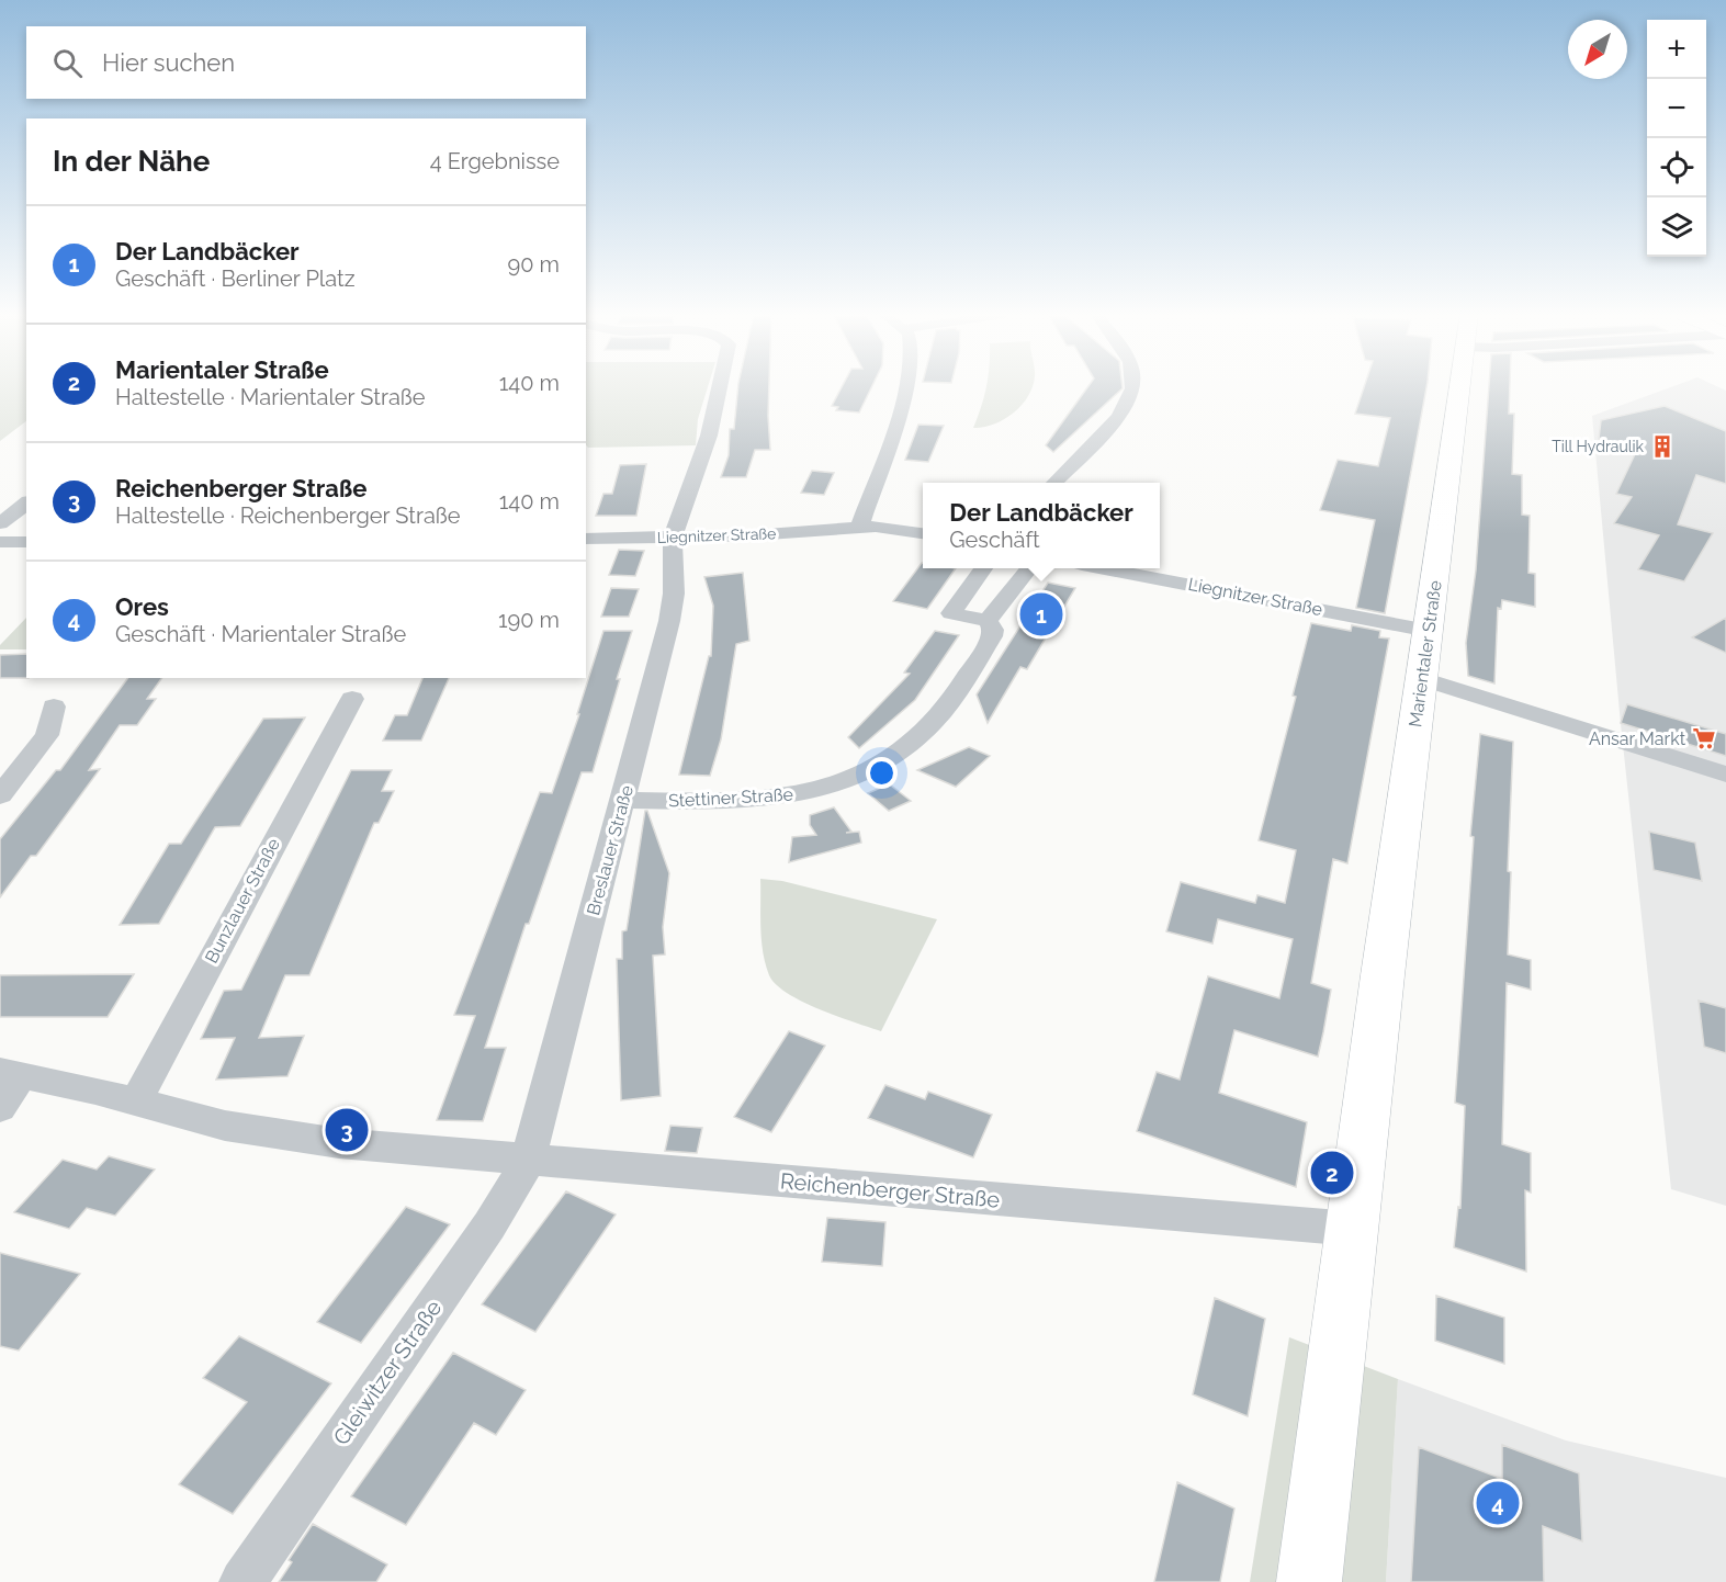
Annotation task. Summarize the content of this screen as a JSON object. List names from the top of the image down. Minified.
{"streets":{"main road":["Marientaler Straße"],"street":["Liegnitzer Straße","Stettiner Straße","Breslauer Straße","Bunzlauer Straße","Reichenberger Straße","Gleiwitzer Straße"]},"crossings":[["Liegnitzer Straße","Marientaler Straße"],["Liegnitzer Straße","Breslauer Straße"],["Marientaler Straße","Reichenberger Straße"],["Stettiner Straße","Breslauer Straße"],["Breslauer Straße","Reichenberger Straße"],["Breslauer Straße","Gleiwitzer Straße"],["Bunzlauer Straße","Reichenberger Straße"],["Reichenberger Straße","Gleiwitzer Straße"]],"places":{"building":["Till Hydraulik"],"supermarket":["Ansar Markt"]},"north":"bottom left","page":{"map_buttons":["+","−"],"search":"Hier suchen","heading":["In der Nähe","4 Ergebnisse"],"list":[{"mark":"1","name":"Der Landbäcker","note":"Geschäft · Berliner Platz","value":"90 m"},{"mark":"2","name":"Marientaler Straße","note":"Haltestelle · Marientaler Straße","value":"140 m"},{"mark":"3","name":"Reichenberger Straße","note":"Haltestelle · Reichenberger Straße","value":"140 m"},{"mark":"4","name":"Ores","note":"Geschäft · Marientaler Straße","value":"190 m"}],"popup":["Der Landbäcker","Geschäft"],"pins":["1","3","2","4"]}}
